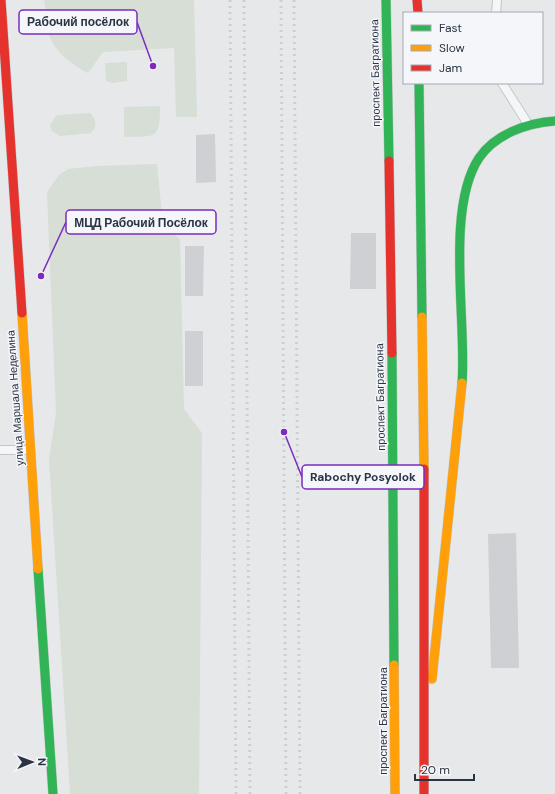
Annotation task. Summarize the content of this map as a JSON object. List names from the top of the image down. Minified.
{"streets":{"main road":["проспект Багратиона","улица Маршала Неделина"]},"places":["Рабочий посёлок","МЦД Рабочий Посёлок","Rabochy Posyolok"],"legend":["Fast","Slow","Jam"],"scale_bar":"20 m","north":"right"}
